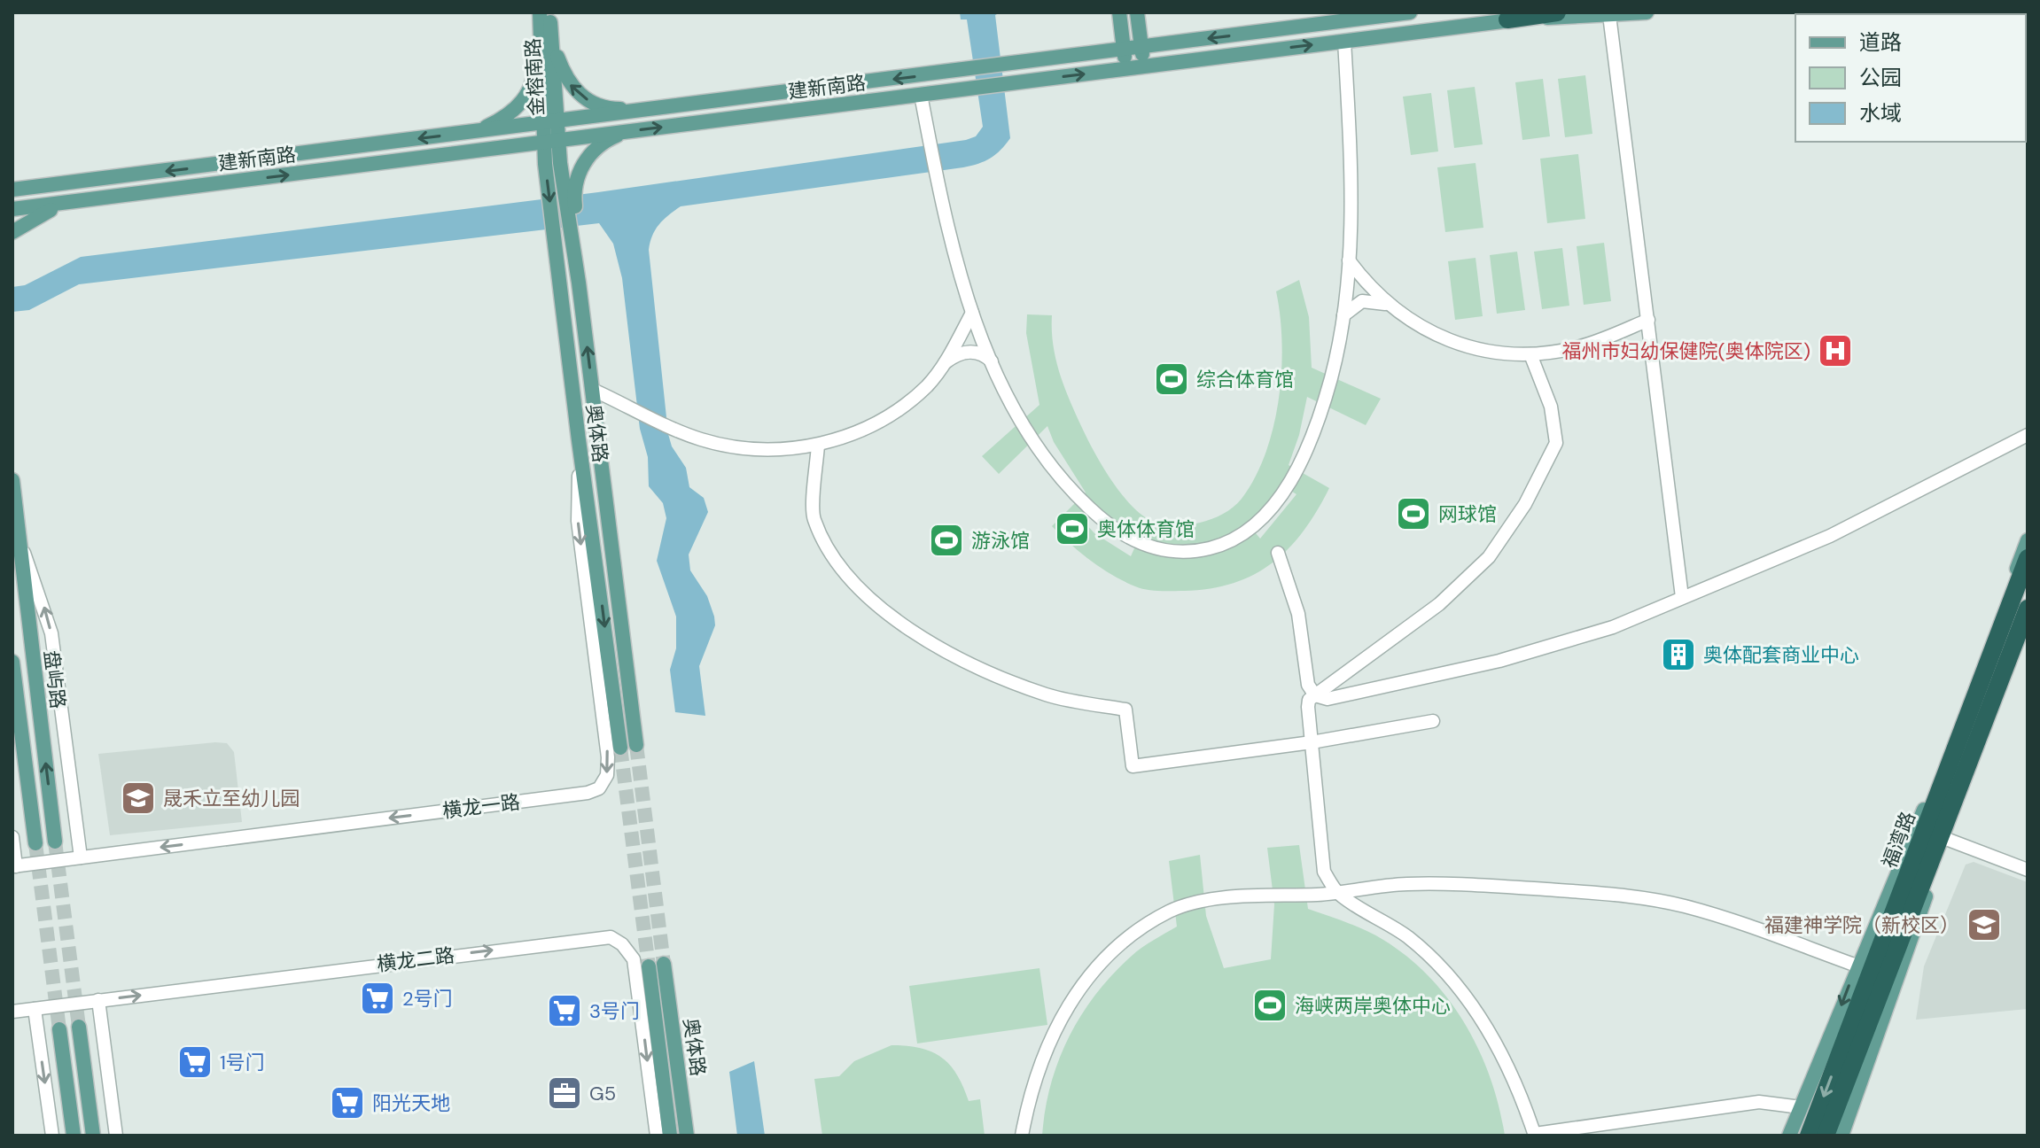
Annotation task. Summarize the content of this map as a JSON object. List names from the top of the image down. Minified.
{"streets":{"highway":["福湾路"],"main road":["金榕南路","建新南路","奥体路","盘屿路"],"street":["横龙一路","横龙二路"]},"crossings":[["金榕南路","建新南路"],["金榕南路","奥体路"],["建新南路","奥体路"],["奥体路","横龙一路"]],"places":{"hospital":["福州市妇幼保健院(奥体院区)"],"sports":["综合体育馆","网球馆","奥体体育馆","游泳馆","海峡两岸奥体中心"],"building":["奥体配套商业中心"],"school or university":["晟禾立至幼儿园","福建神学院（新校区）"],"supermarket":["2号门","3号门","1号门","阳光天地"],"office":["G5"]},"legend":["道路","公园","水域"]}
